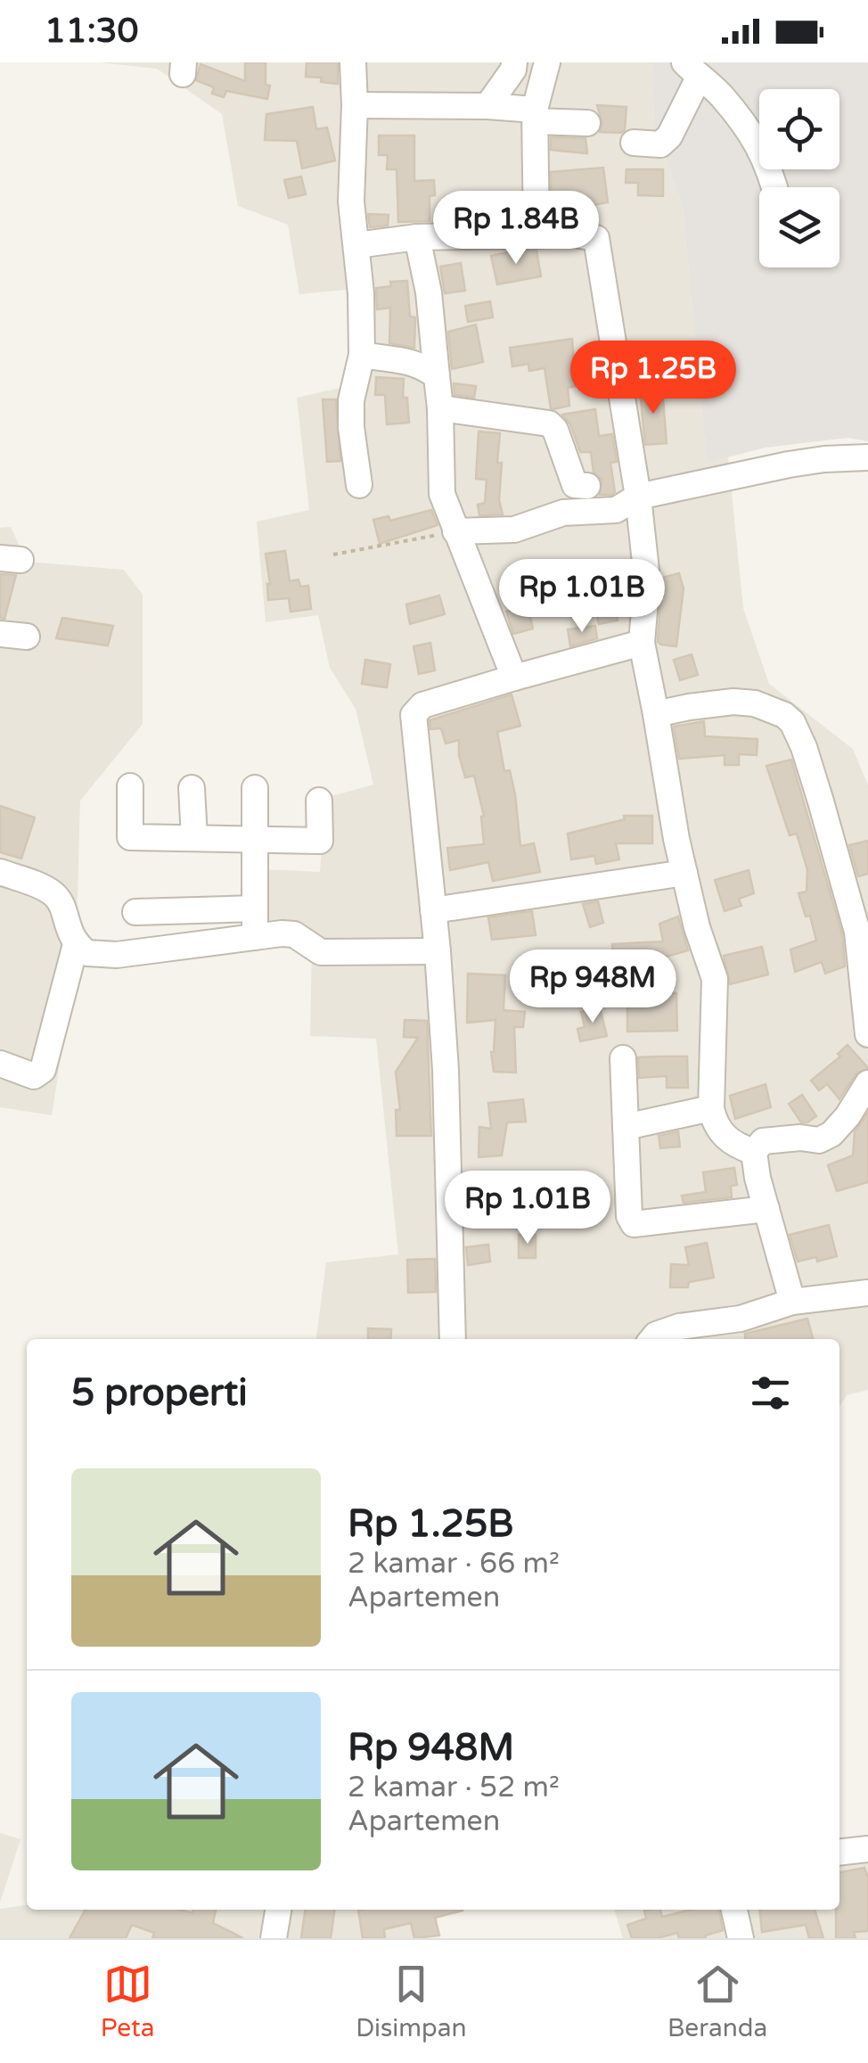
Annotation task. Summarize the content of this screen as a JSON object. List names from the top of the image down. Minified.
{"page":{"status":"11:30","price":["Rp 1.84B","Rp 1.25B","Rp 1.01B","Rp 948M","Rp 1.01B"],"heading":"5 properti","list":[{"name":"Rp 1.25B","note":"2 kamar · 66 m² · Apartemen"},{"name":"Rp 948M","note":"2 kamar · 52 m² · Apartemen"}],"tabs":["Peta","Disimpan","Beranda"]}}
